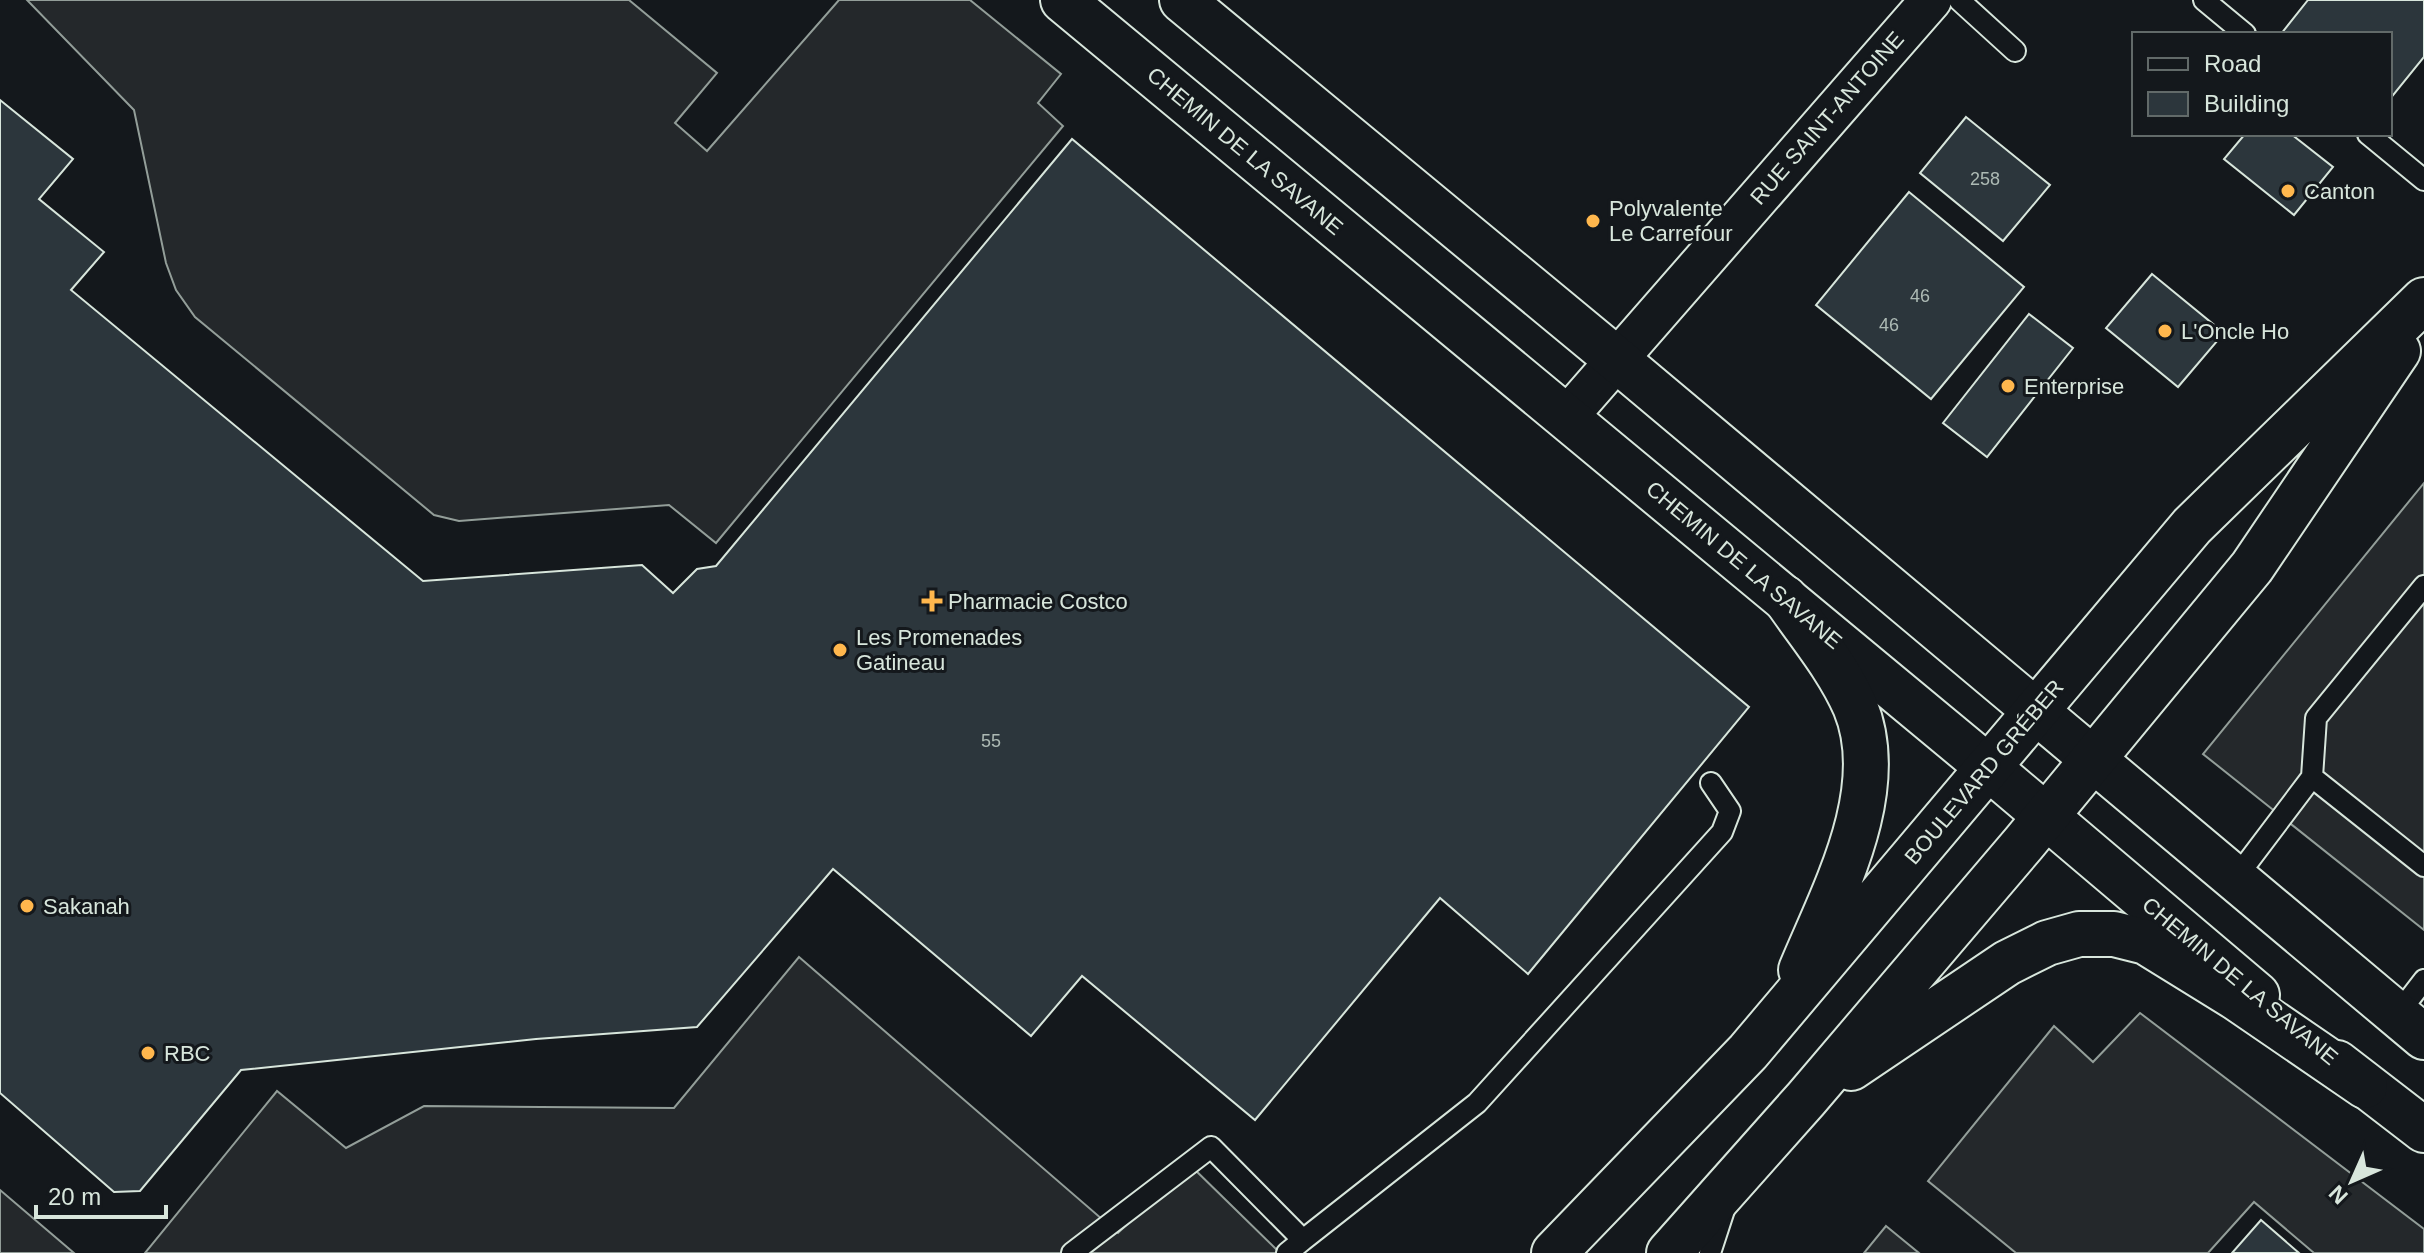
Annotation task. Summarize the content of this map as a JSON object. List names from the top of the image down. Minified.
{"streets":{"main road":["CHEMIN DE LA SAVANE","BOULEVARD GRÉBER"],"street":["RUE SAINT-ANTOINE"]},"crossings":[["RUE SAINT-ANTOINE","CHEMIN DE LA SAVANE"],["CHEMIN DE LA SAVANE","BOULEVARD GRÉBER"]],"places":{"other":["Canton","Polyvalente Le Carrefour","L'Oncle Ho","Enterprise","Les Promenades Gatineau","Sakanah","RBC"],"health":["Pharmacie Costco"]},"house_numbers":["258","46","46","55"],"legend":["Road","Building"],"scale_bar":"20 m","north":"bottom left"}
